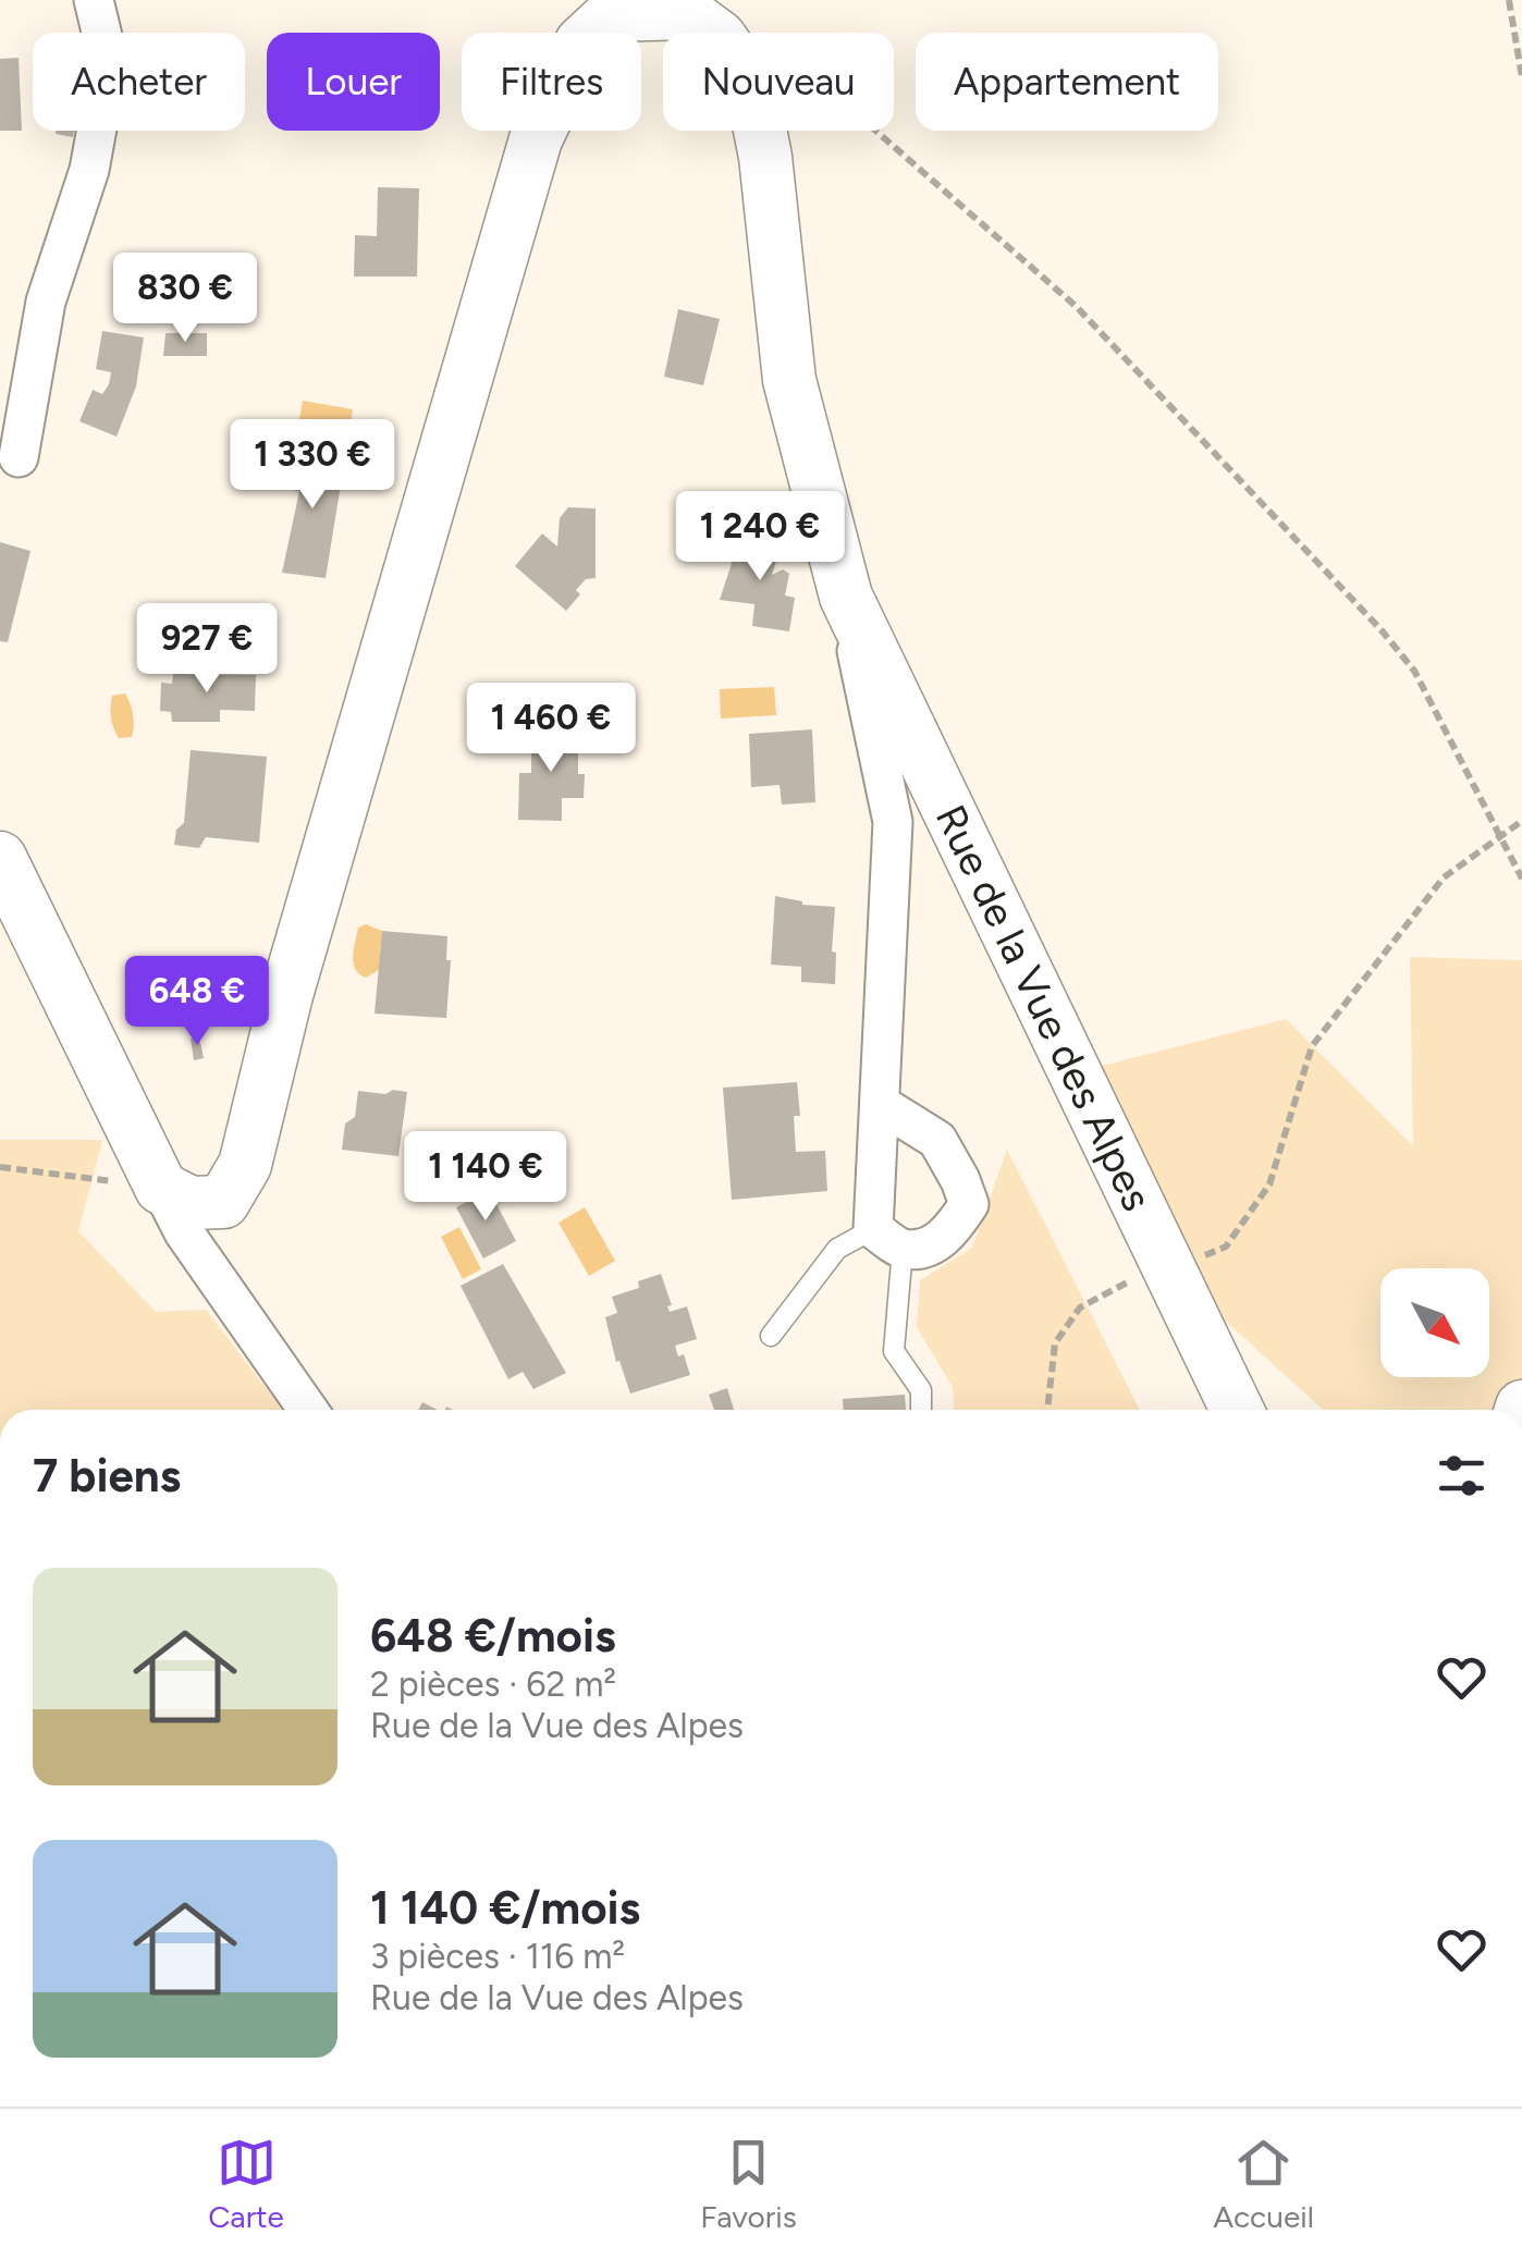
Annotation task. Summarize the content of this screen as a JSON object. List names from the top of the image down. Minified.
{"streets":{"street":["Rue de la Vue des Alpes"]},"north":"bottom right","page":{"chip":["Acheter","Louer","Filtres","Nouveau","Appartement"],"price":["830 €","1 330 €","1 240 €","927 €","1 460 €","648 €","1 140 €"],"heading":"7 biens","list":[{"name":"648 €/mois","note":"2 pièces · 62 m² · Rue de la Vue des Alpes"},{"name":"1 140 €/mois","note":"3 pièces · 116 m² · Rue de la Vue des Alpes"}],"tabs":["Carte","Favoris","Accueil"]}}
